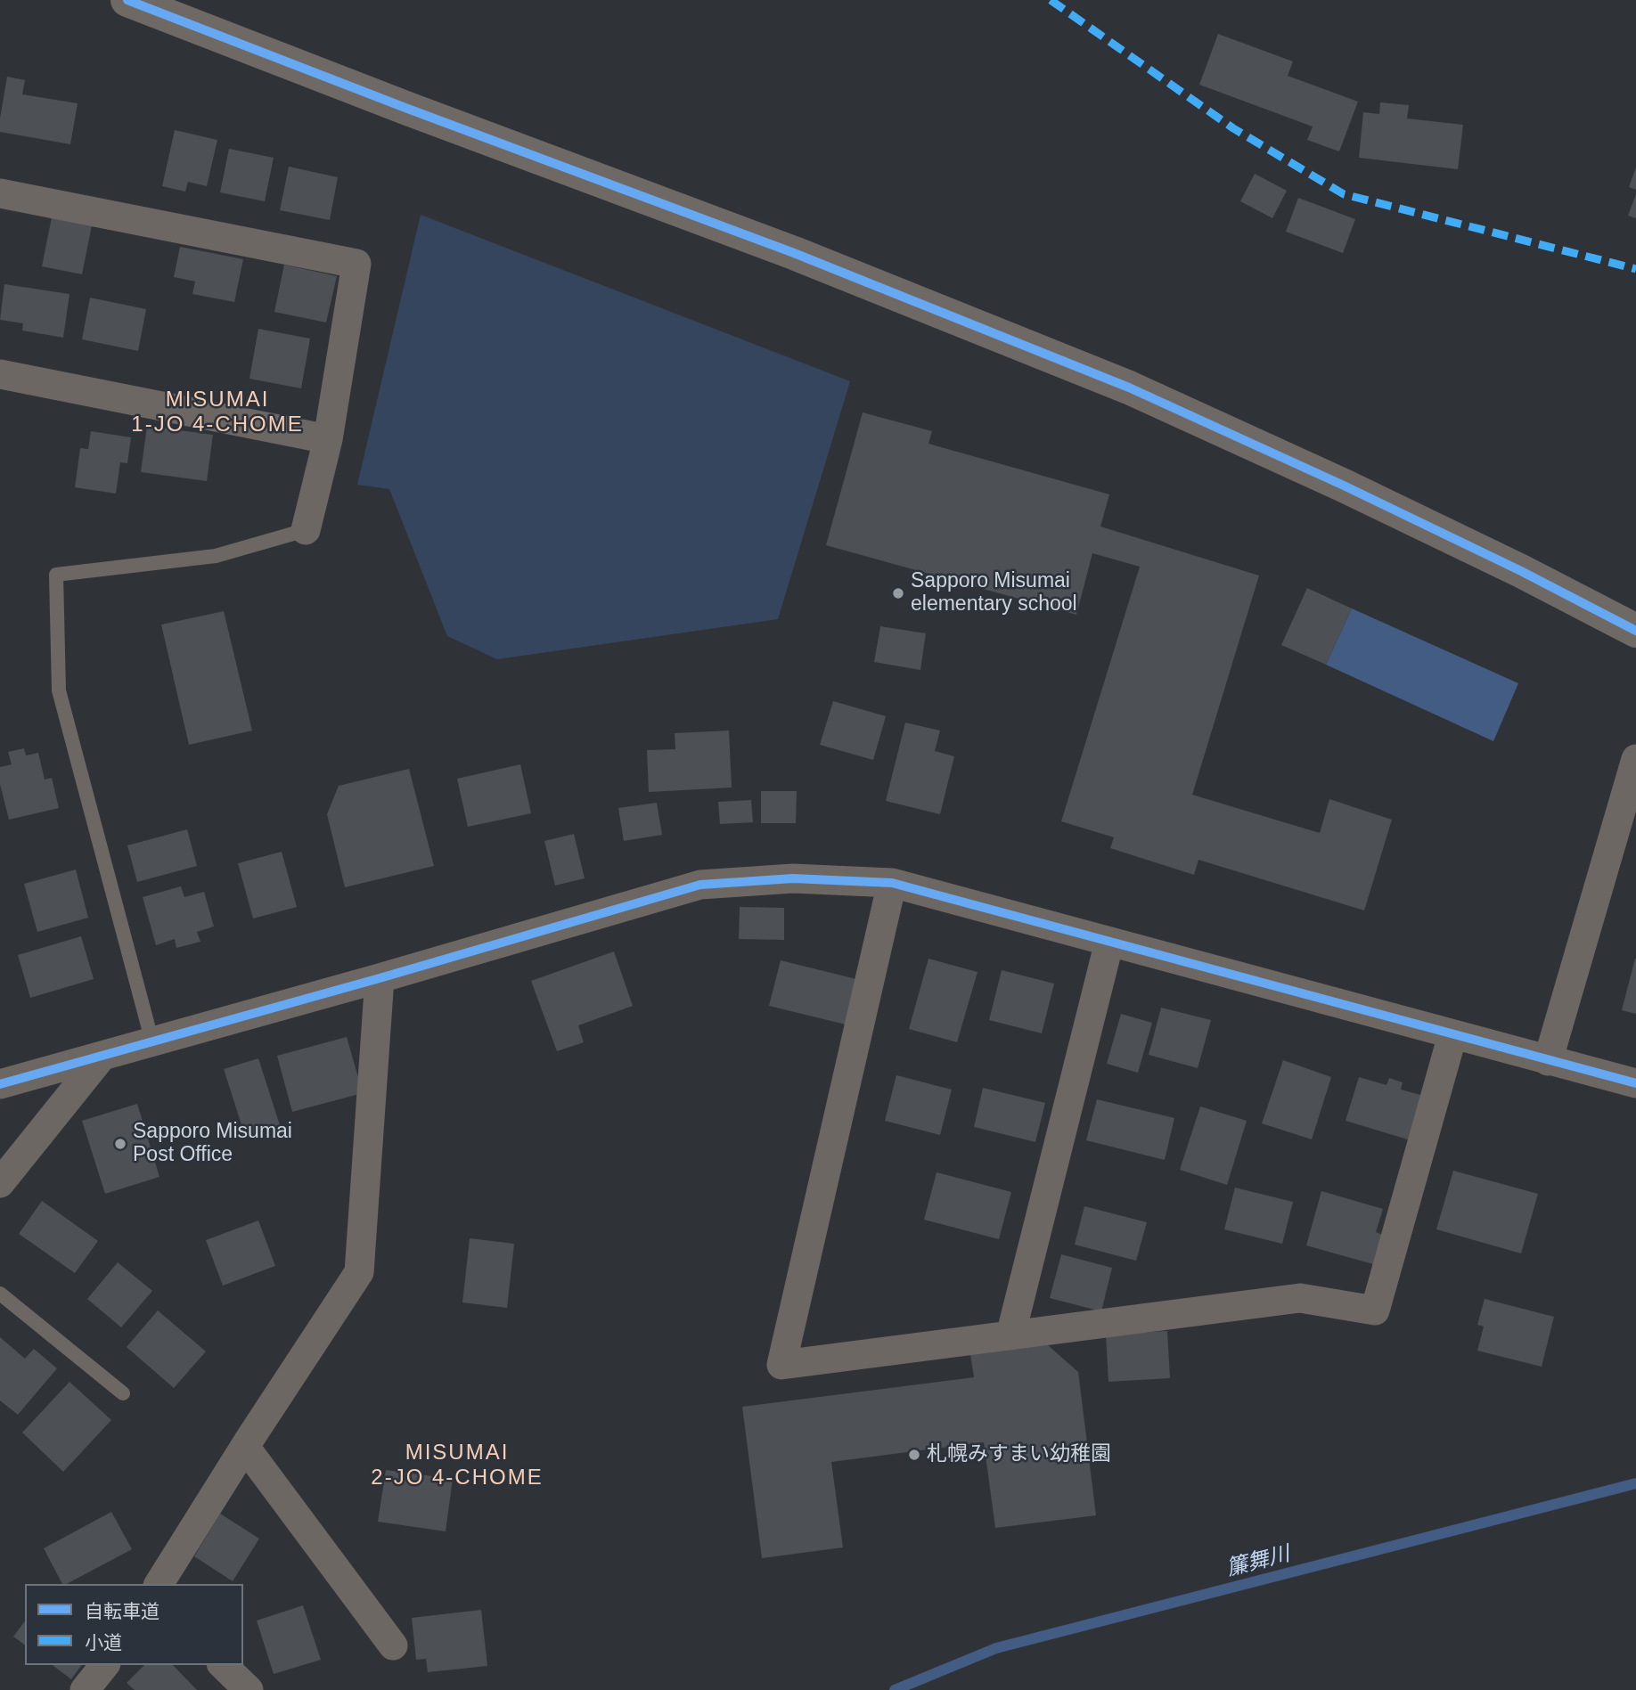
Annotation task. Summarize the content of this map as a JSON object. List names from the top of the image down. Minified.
{"districts":["MISUMAI 1-JO 4-CHOME","MISUMAI 2-JO 4-CHOME"],"water":["簾舞川"],"places":["Sapporo Misumai elementary school","Sapporo Misumai Post Office","札幌みすまい幼稚園"],"legend":["自転車道","小道"]}
